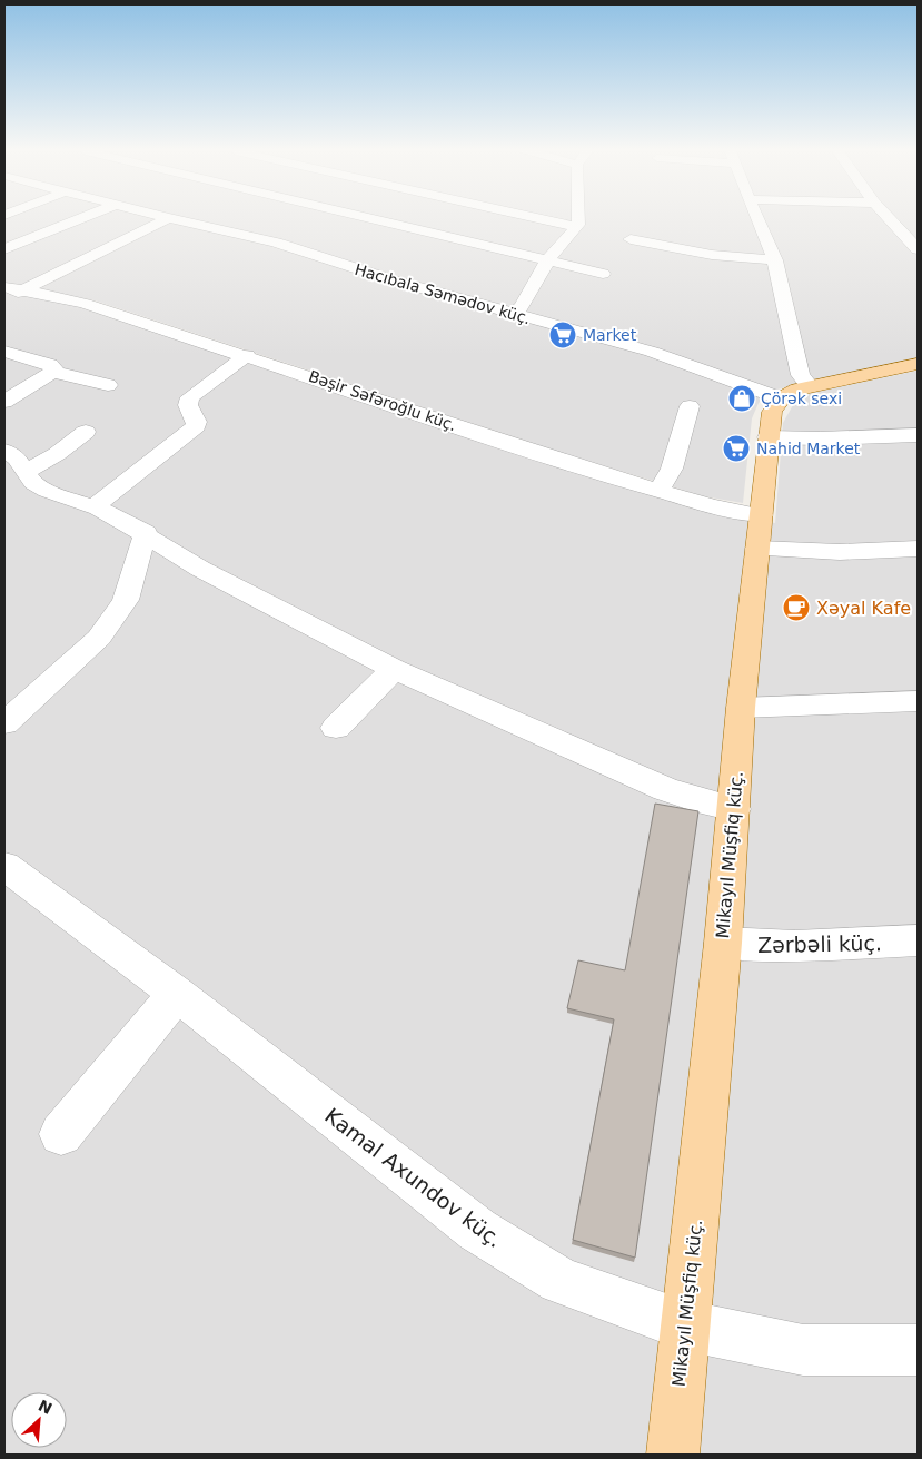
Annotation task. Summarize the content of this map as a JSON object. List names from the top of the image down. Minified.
{"streets":{"main road":["Mikayıl Müşfiq küç."],"street":["Hacıbala Səmədov küç.","Bəşir Səfəroğlu küç.","Zərbəli küç.","Kamal Axundov küç."]},"crossings":[["Hacıbala Səmədov küç.","Mikayıl Müşfiq küç."],["Bəşir Səfəroğlu küç.","Mikayıl Müşfiq küç."],["Mikayıl Müşfiq küç.","Zərbəli küç."],["Mikayıl Müşfiq küç.","Kamal Axundov küç."]],"places":{"supermarket":["Market","Nahid Market"],"shop":["Çörək sexi"],"cafe":["Xəyal Kafe"]},"north":"top right"}
